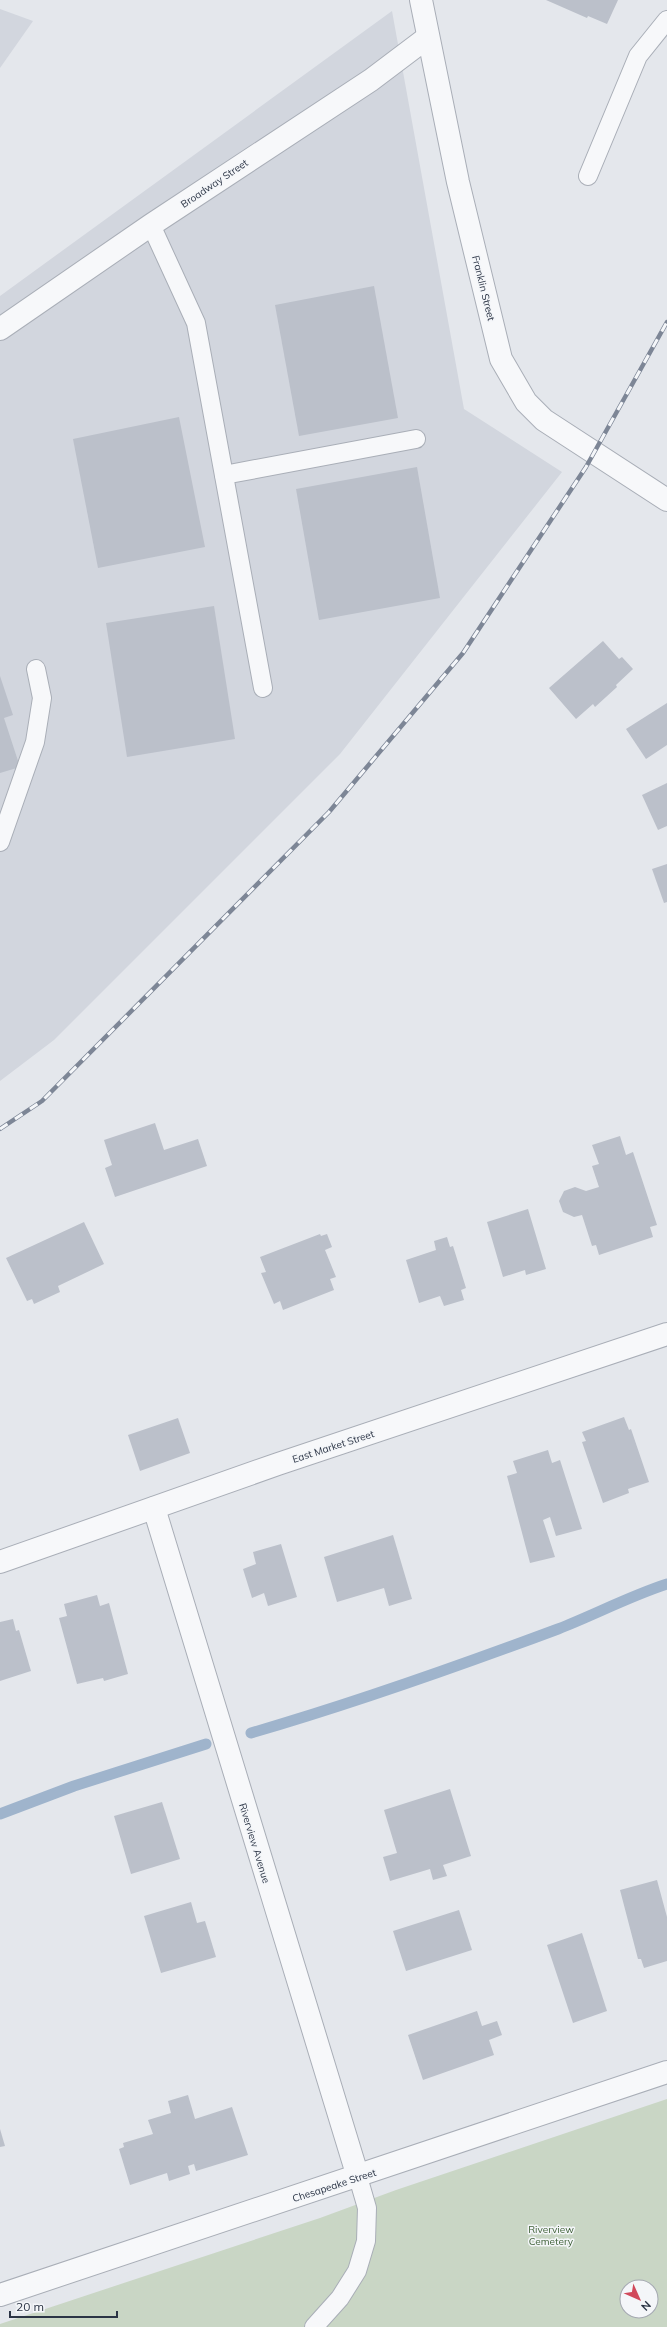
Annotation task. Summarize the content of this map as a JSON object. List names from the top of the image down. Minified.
{"streets":{"street":["Broadway Street","Franklin Street","East Market Street","Riverview Avenue","Chesapeake Street"]},"crossings":[["Broadway Street","Franklin Street"],["East Market Street","Riverview Avenue"],["Riverview Avenue","Chesapeake Street"]],"parks":["Riverview Cemetery"],"scale_bar":"20 m","north":"bottom right"}
